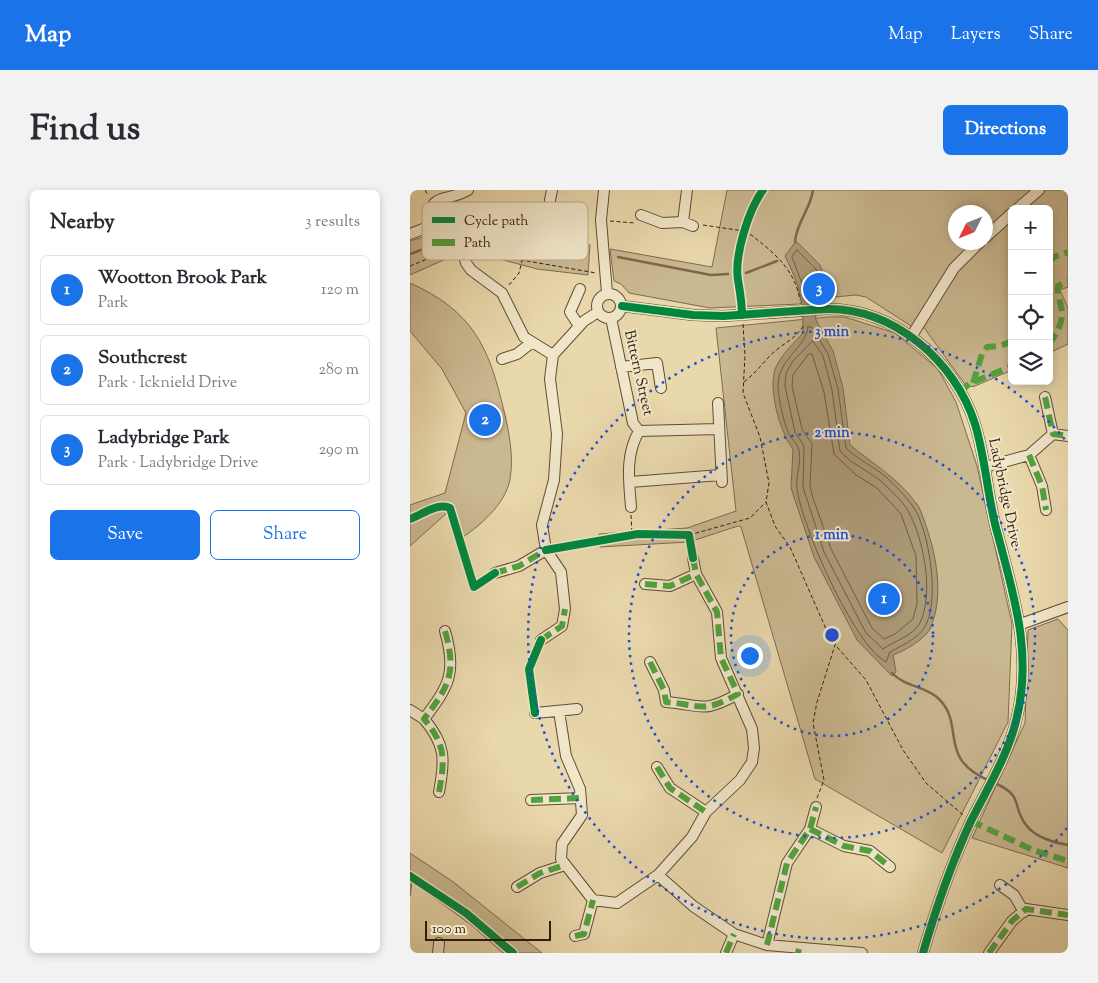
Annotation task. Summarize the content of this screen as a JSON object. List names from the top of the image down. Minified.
{"streets":{"street":["Bittern Street","Ladybridge Drive"]},"crossings":[["Bittern Street","Ladybridge Drive"]],"legend":["Cycle path","Path"],"scale_bar":"100 m","north":"bottom left","page":{"header":"Map","nav":["Map","Layers","Share"],"title":"Find us","buttons":["Directions",["Save","Share"]],"heading":["Nearby","3 results"],"map_buttons":["+","−"],"list":[{"mark":"1","name":"Wootton Brook Park","note":"Park","value":"120 m"},{"mark":"2","name":"Southcrest","note":"Park · Icknield Drive","value":"280 m"},{"mark":"3","name":"Ladybridge Park","note":"Park · Ladybridge Drive","value":"290 m"}],"pins":["3","2","1"],"scale":"100 m"},"rings":["3 min","2 min","1 min"]}
